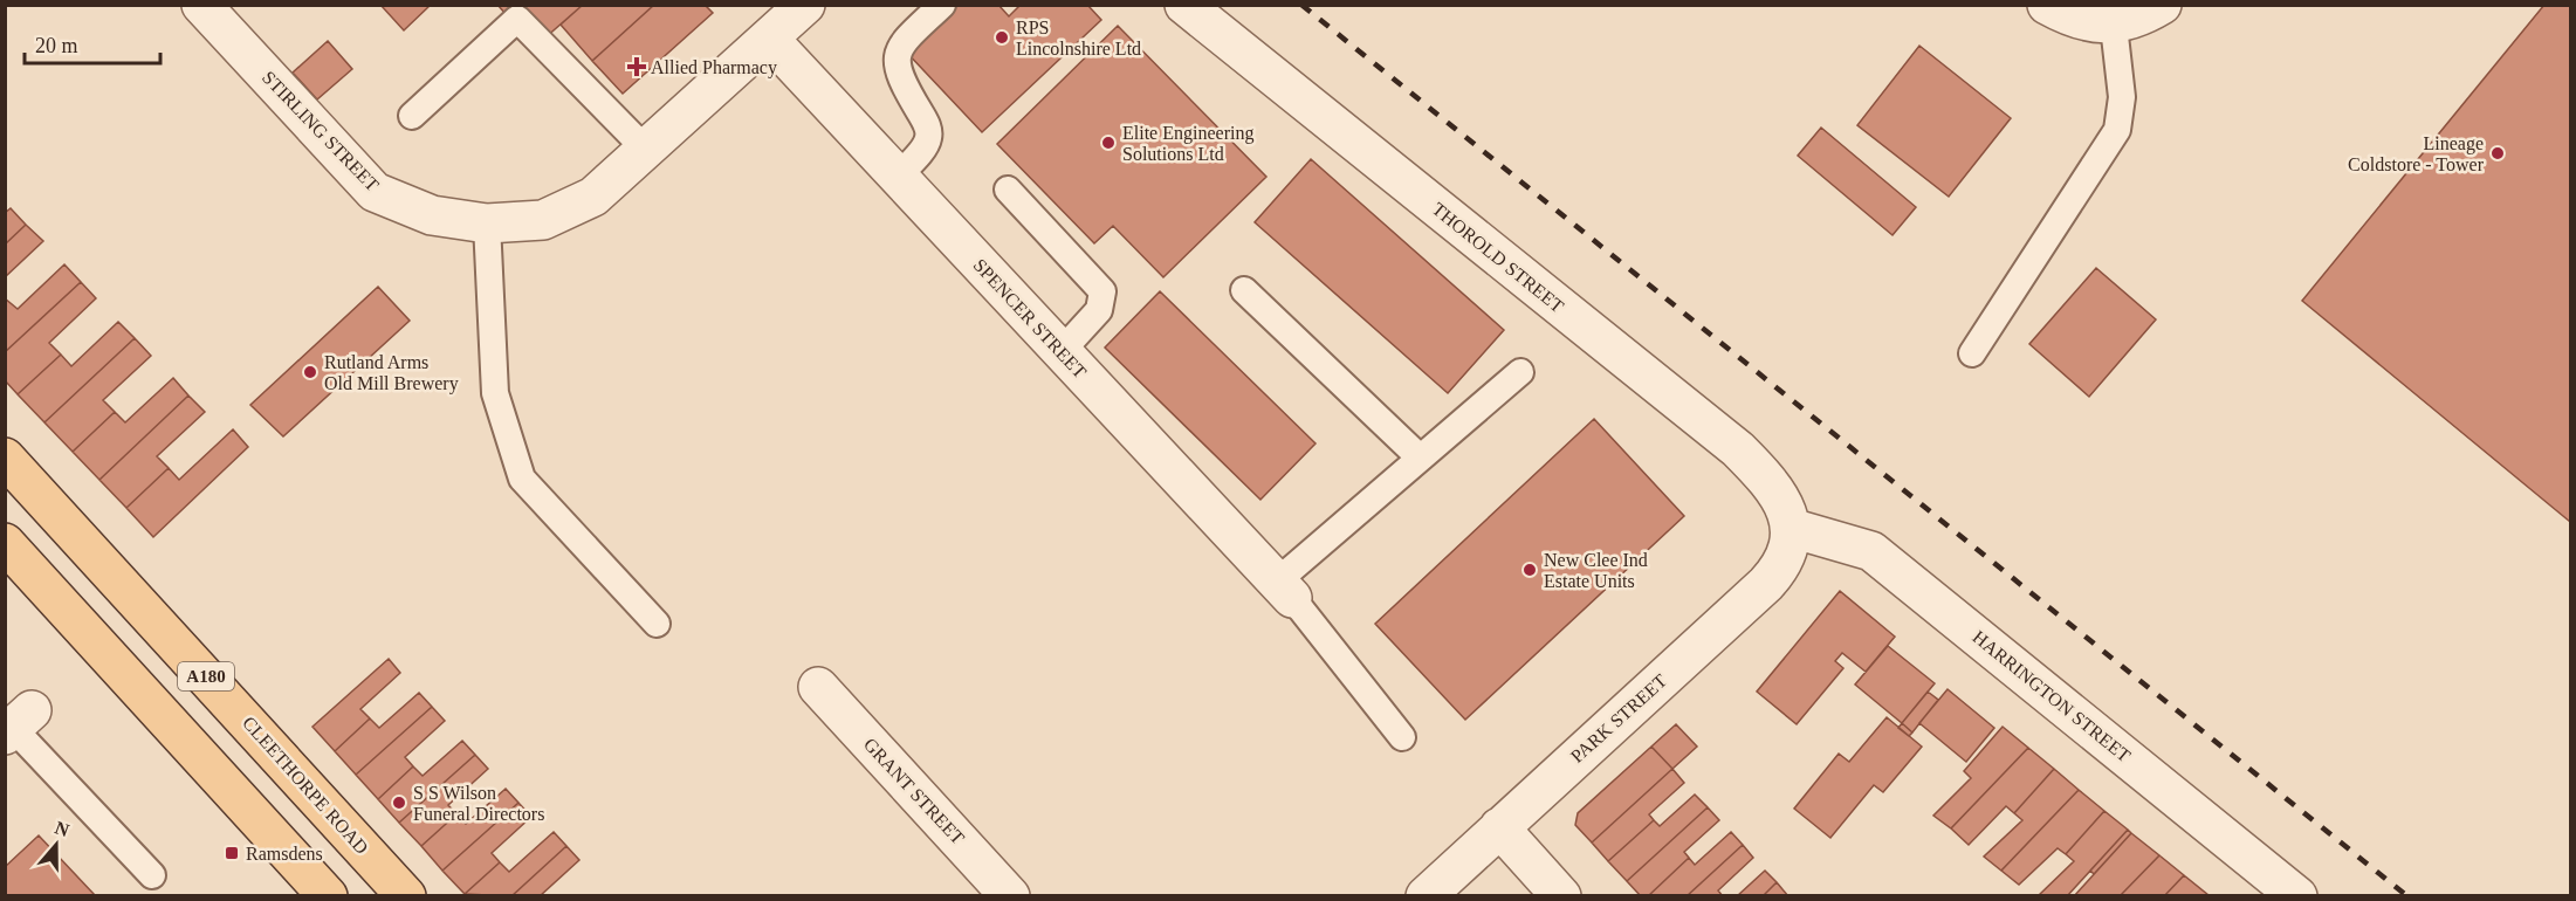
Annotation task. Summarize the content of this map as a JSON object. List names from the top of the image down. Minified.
{"streets":{"main road":["A180","CLEETHORPE ROAD"],"street":["STIRLING STREET","THOROLD STREET","SPENCER STREET","HARRINGTON STREET","PARK STREET","GRANT STREET"]},"crossings":[["STIRLING STREET","SPENCER STREET"],["THOROLD STREET","HARRINGTON STREET"],["THOROLD STREET","PARK STREET"],["HARRINGTON STREET","PARK STREET"]],"places":{"other":["RPS Lincolnshire Ltd","Elite Engineering Solutions Ltd","Lineage Coldstore - Tower","Rutland Arms Old Mill Brewery","New Clee Ind Estate Units","S S Wilson Funeral Directors"],"health":["Allied Pharmacy"],"transit":["Ramsdens"]},"scale_bar":"20 m","north":"top"}
